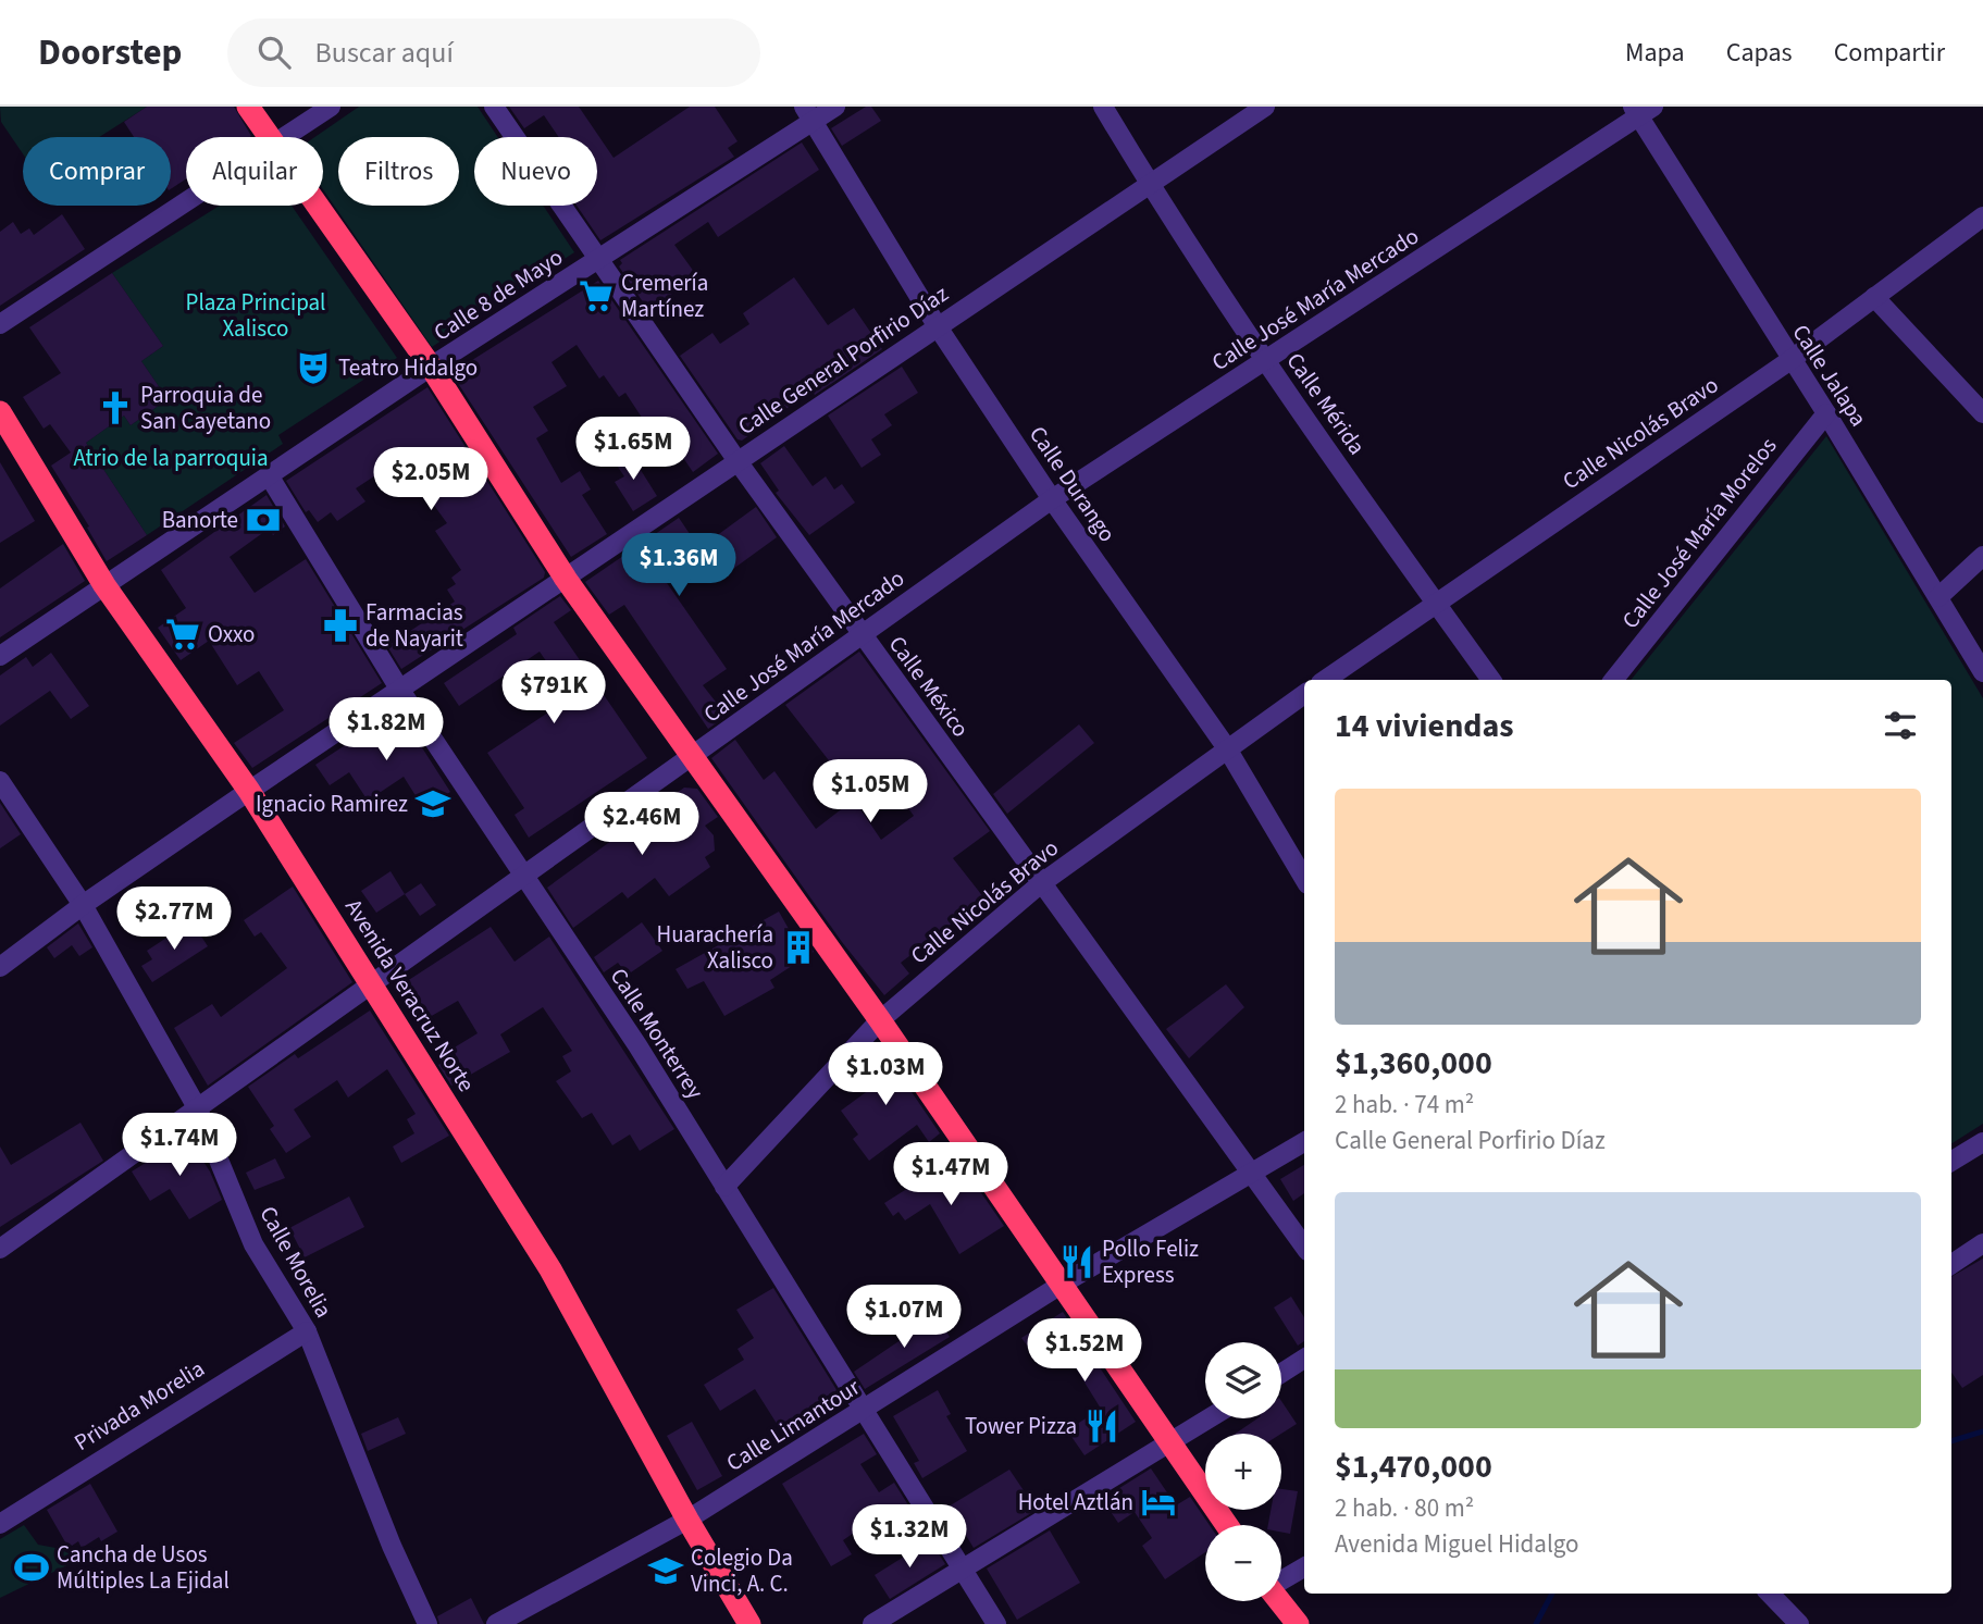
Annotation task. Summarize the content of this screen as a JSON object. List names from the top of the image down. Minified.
{"streets":{"highway":["Avenida Veracruz Norte"],"street":["Calle 8 de Mayo","Calle José María Mercado","Calle General Porfirio Díaz","Calle Jalapa","Calle Mérida","Calle Nicolás Bravo","Calle Durango","Calle José María Morelos","Calle México","Calle Monterrey","Calle Morelia","Privada Morelia","Calle Limantour"]},"crossings":[["Calle 8 de Mayo","Calle Durango"],["Calle 8 de Mayo","Calle México"],["Calle 8 de Mayo","Avenida Veracruz Norte"],["Calle 8 de Mayo","Calle Monterrey"],["Calle José María Mercado","Calle Jalapa"],["Calle José María Mercado","Calle Mérida"],["Calle José María Mercado","Calle Durango"],["Calle José María Mercado","Calle México"],["Calle José María Mercado","Avenida Veracruz Norte"],["Calle José María Mercado","Calle Monterrey"],["Calle José María Mercado","Calle Morelia"],["Calle General Porfirio Díaz","Calle Mérida"],["Calle General Porfirio Díaz","Calle Durango"],["Calle General Porfirio Díaz","Calle México"],["Calle General Porfirio Díaz","Avenida Veracruz Norte"],["Calle General Porfirio Díaz","Calle Monterrey"],["Calle General Porfirio Díaz","Calle Morelia"],["Calle Jalapa","Calle Nicolás Bravo"],["Calle Jalapa","Calle José María Morelos"],["Calle Mérida","Calle Nicolás Bravo"],["Calle Nicolás Bravo","Calle Durango"],["Calle Nicolás Bravo","Calle México"],["Calle Nicolás Bravo","Calle Monterrey"],["Calle México","Calle Limantour"],["Avenida Veracruz Norte","Calle Limantour"],["Calle Monterrey","Calle Limantour"],["Calle Morelia","Privada Morelia"]],"parks":["Plaza Principal Xalisco","Atrio de la parroquia"],"places":{"supermarket":["Cremería Martínez","Oxxo"],"theatre":["Teatro Hidalgo"],"church":["Parroquia de San Cayetano"],"bank":["Banorte"],"pharmacy":["Farmacias de Nayarit"],"school or university":["Ignacio Ramirez","Colegio Da Vinci, A. C."],"building":["Huarachería Xalisco"],"restaurant":["Pollo Feliz Express","Tower Pizza"],"hotel":["Hotel Aztlán"],"sports":["Cancha de Usos Múltiples La Ejidal"]},"page":{"header":"Doorstep","search":"Buscar aquí","nav":["Mapa","Capas","Compartir"],"chip":["Comprar","Alquilar","Filtros","Nuevo"],"price":["$1.65M","$2.05M","$1.36M","$791K","$1.82M","$1.05M","$2.46M","$2.77M","$1.03M","$1.74M","$1.47M","$1.07M","$1.52M","$1.32M"],"heading":"14 viviendas","list":[{"name":"$1,360,000","note":"2 hab. · 74 m² · Calle General Porfirio Díaz"},{"name":"$1,470,000","note":"2 hab. · 80 m² · Avenida Miguel Hidalgo"}],"map_buttons":["+","−"]}}
